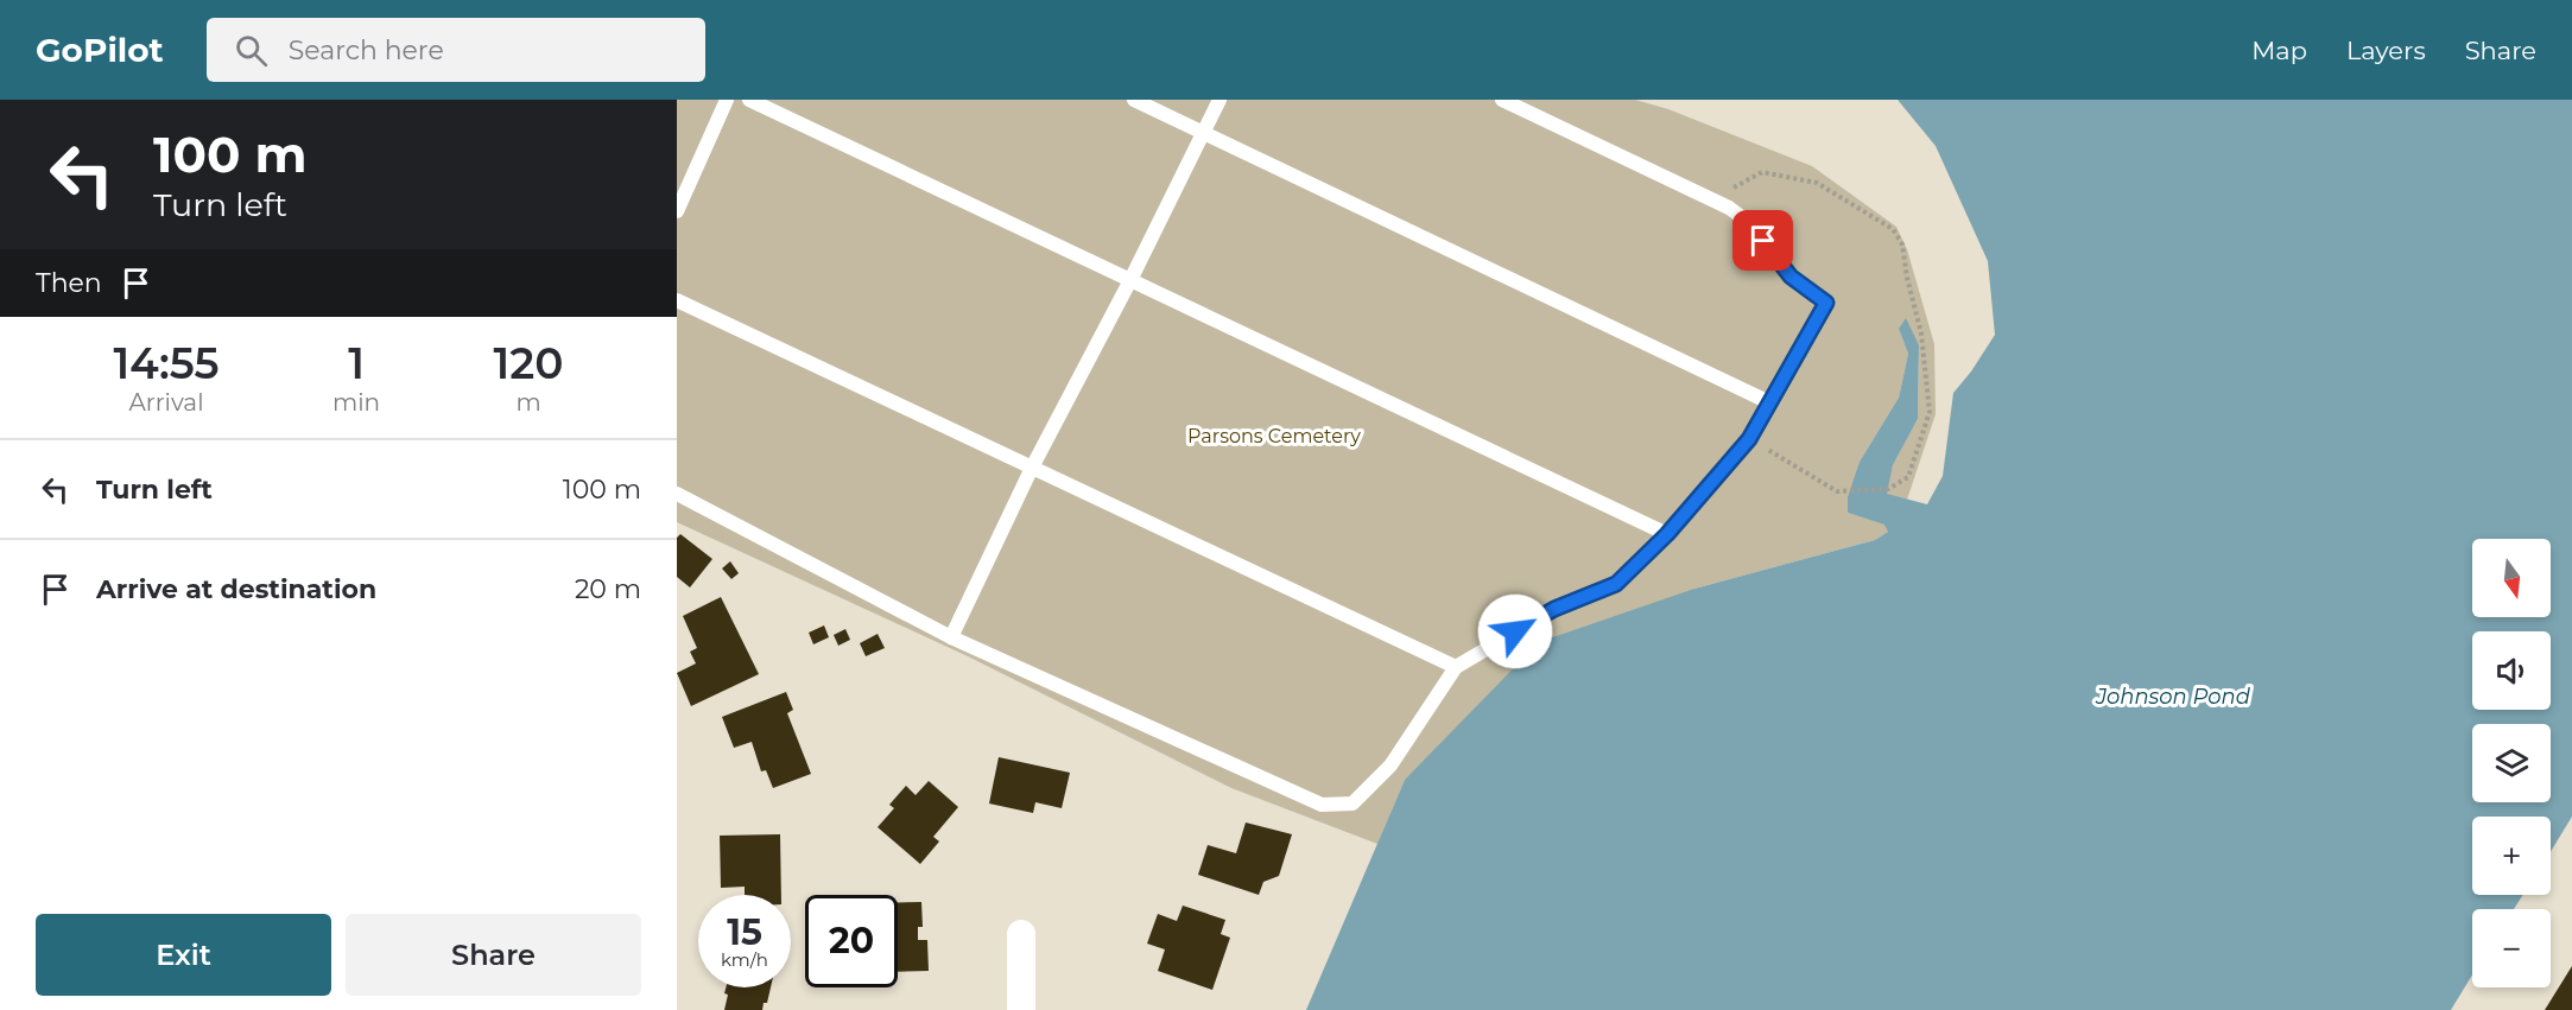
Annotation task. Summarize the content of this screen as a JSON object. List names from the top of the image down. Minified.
{"water":["Johnson Pond"],"parks":["Parsons Cemetery"],"north":"bottom","page":{"header":"GoPilot","search":"Search here","nav":["Map","Layers","Share"],"turn":["100 m","Turn left"],"then":"Then","eta":["14:55","Arrival","1","min","120","m"],"list":[{"name":"Turn left","value":"100 m"},{"name":"Arrive at destination","value":"20 m"}],"map_buttons":["+","−"],"speed":"15 km/h","limit":"20","buttons":["Exit","Share"]}}
